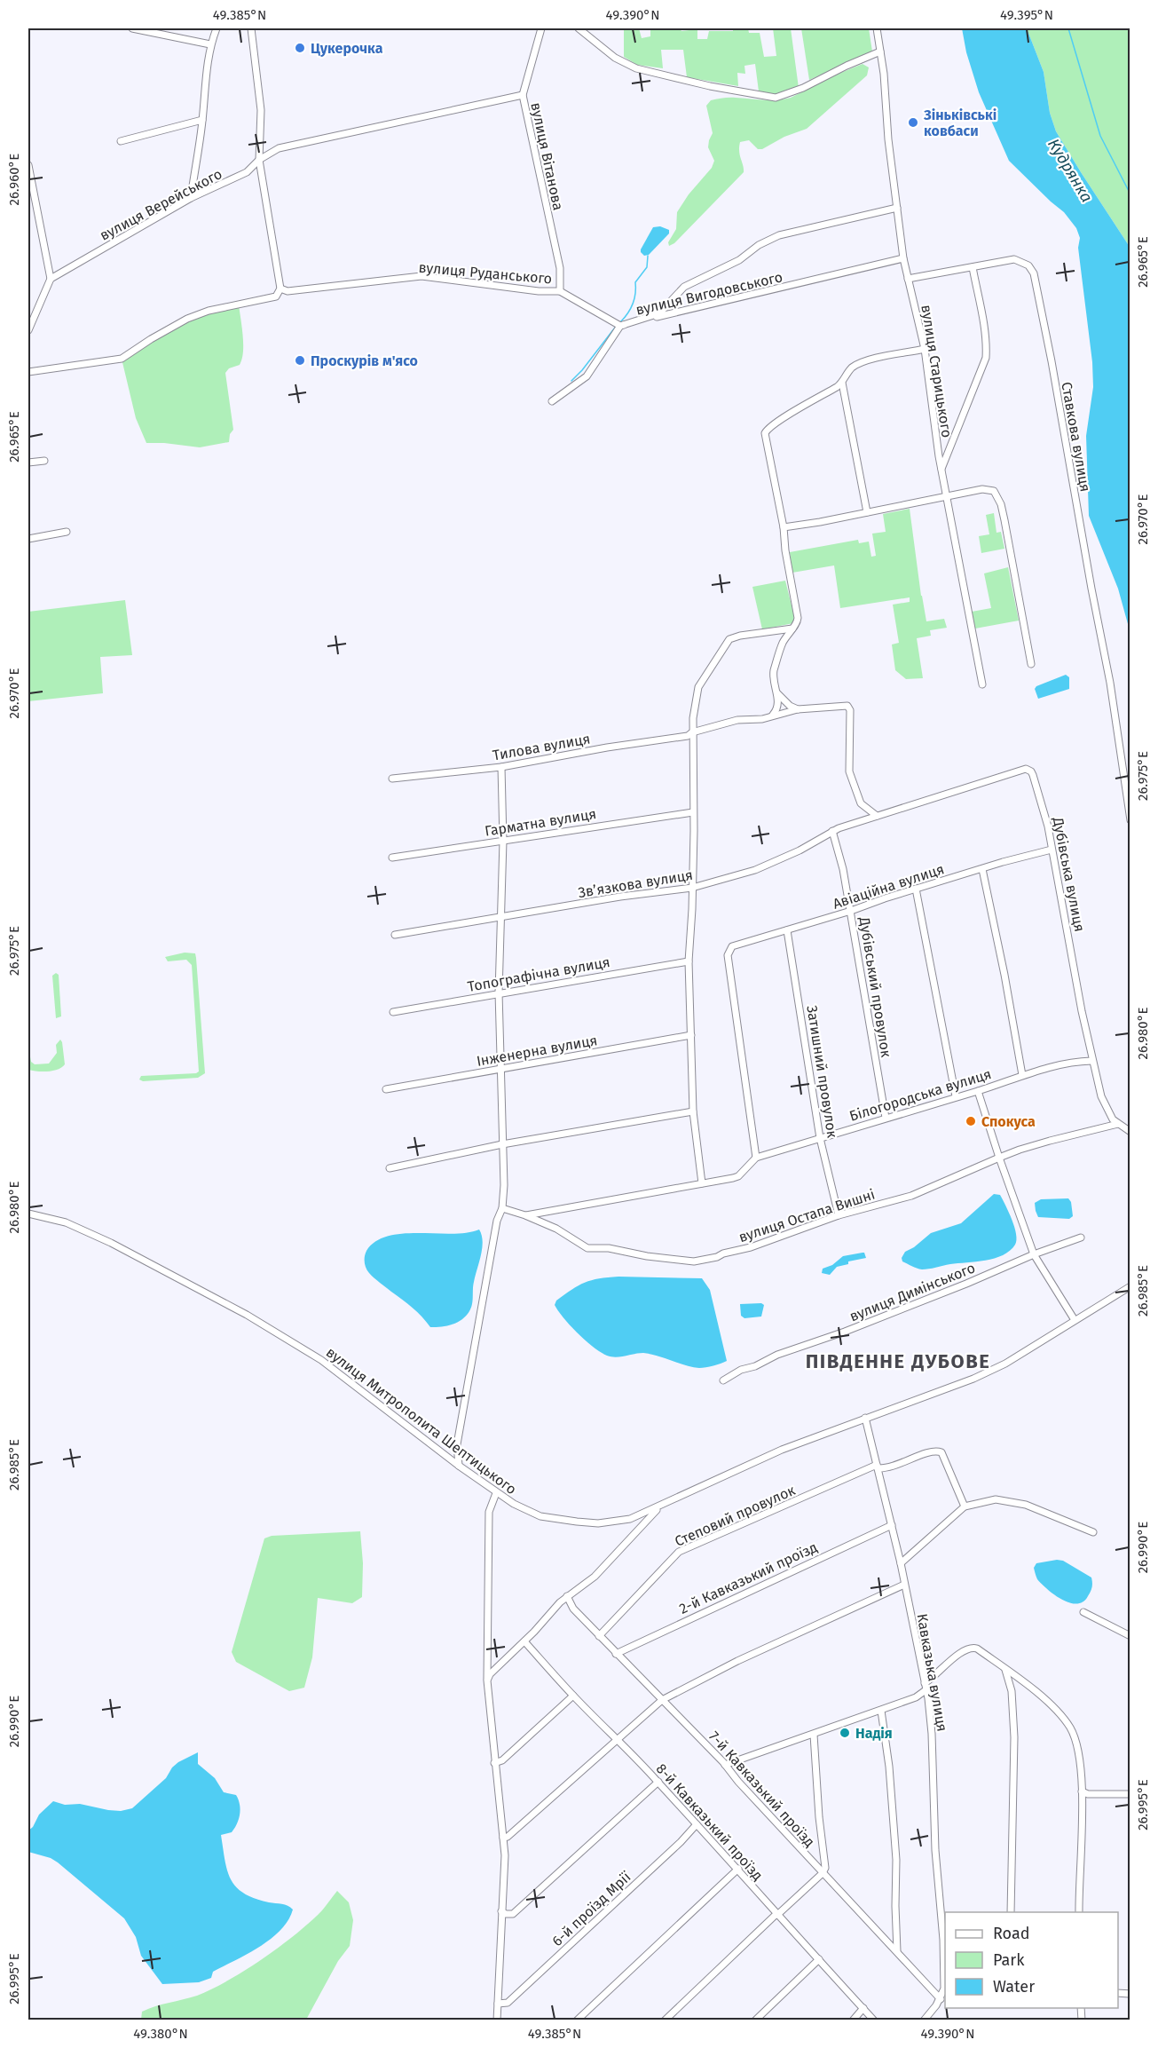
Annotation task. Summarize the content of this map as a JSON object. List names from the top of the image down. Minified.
{"streets":{"street":["вулиця Вітанова","вулиця Верейського","вулиця Руданського","вулиця Вигодовського","вулиця Старицького","Ставкова вулиця","Тилова вулиця","Гарматна вулиця","Дубівська вулиця","Звʼязкова вулиця","Авіаційна вулиця","Топографічна вулиця","Дубівський провулок","Інженерна вулиця","Затишний провулок","Білогородська вулиця","вулиця Остапа Вишні","вулиця Димінського","вулиця Митрополита Шептицького","Степовий провулок","2-й Кавказький проїзд","Кавказька вулиця","7-й Кавказький проїзд","8-й Кавказький проїзд","6-й проїзд Мрії"]},"crossings":[["вулиця Вітанова","вулиця Верейського"],["вулиця Вітанова","вулиця Руданського"],["вулиця Руданського","вулиця Вигодовського"],["вулиця Вигодовського","вулиця Старицького"],["вулиця Старицького","Ставкова вулиця"],["Тилова вулиця","Дубівська вулиця"],["Дубівська вулиця","Звʼязкова вулиця"],["Дубівська вулиця","Авіаційна вулиця"],["Дубівська вулиця","Білогородська вулиця"],["Дубівська вулиця","вулиця Остапа Вишні"],["Звʼязкова вулиця","Дубівський провулок"],["Авіаційна вулиця","Дубівський провулок"],["Авіаційна вулиця","Затишний провулок"],["Авіаційна вулиця","Білогородська вулиця"],["Дубівський провулок","Білогородська вулиця"],["Затишний провулок","Білогородська вулиця"],["Затишний провулок","вулиця Остапа Вишні"],["вулиця Митрополита Шептицького","Кавказька вулиця"],["Степовий провулок","Кавказька вулиця"],["Степовий провулок","7-й Кавказький проїзд"],["2-й Кавказький проїзд","Кавказька вулиця"],["2-й Кавказький проїзд","7-й Кавказький проїзд"],["Кавказька вулиця","7-й Кавказький проїзд"],["8-й Кавказький проїзд","6-й проїзд Мрії"]],"districts":["ПІВДЕННЕ ДУБОВЕ"],"water":["Кудрянка"],"places":["Цукерочка","Зіньківські ковбаси","Проскурів м'ясо","Спокуса","Надія"],"legend":["Road","Park","Water"],"coordinates":["49.385°N","49.390°N","49.395°N","26.960°E","26.965°E","26.970°E","26.975°E","26.980°E","26.985°E","26.990°E","26.995°E","49.380°N"]}
